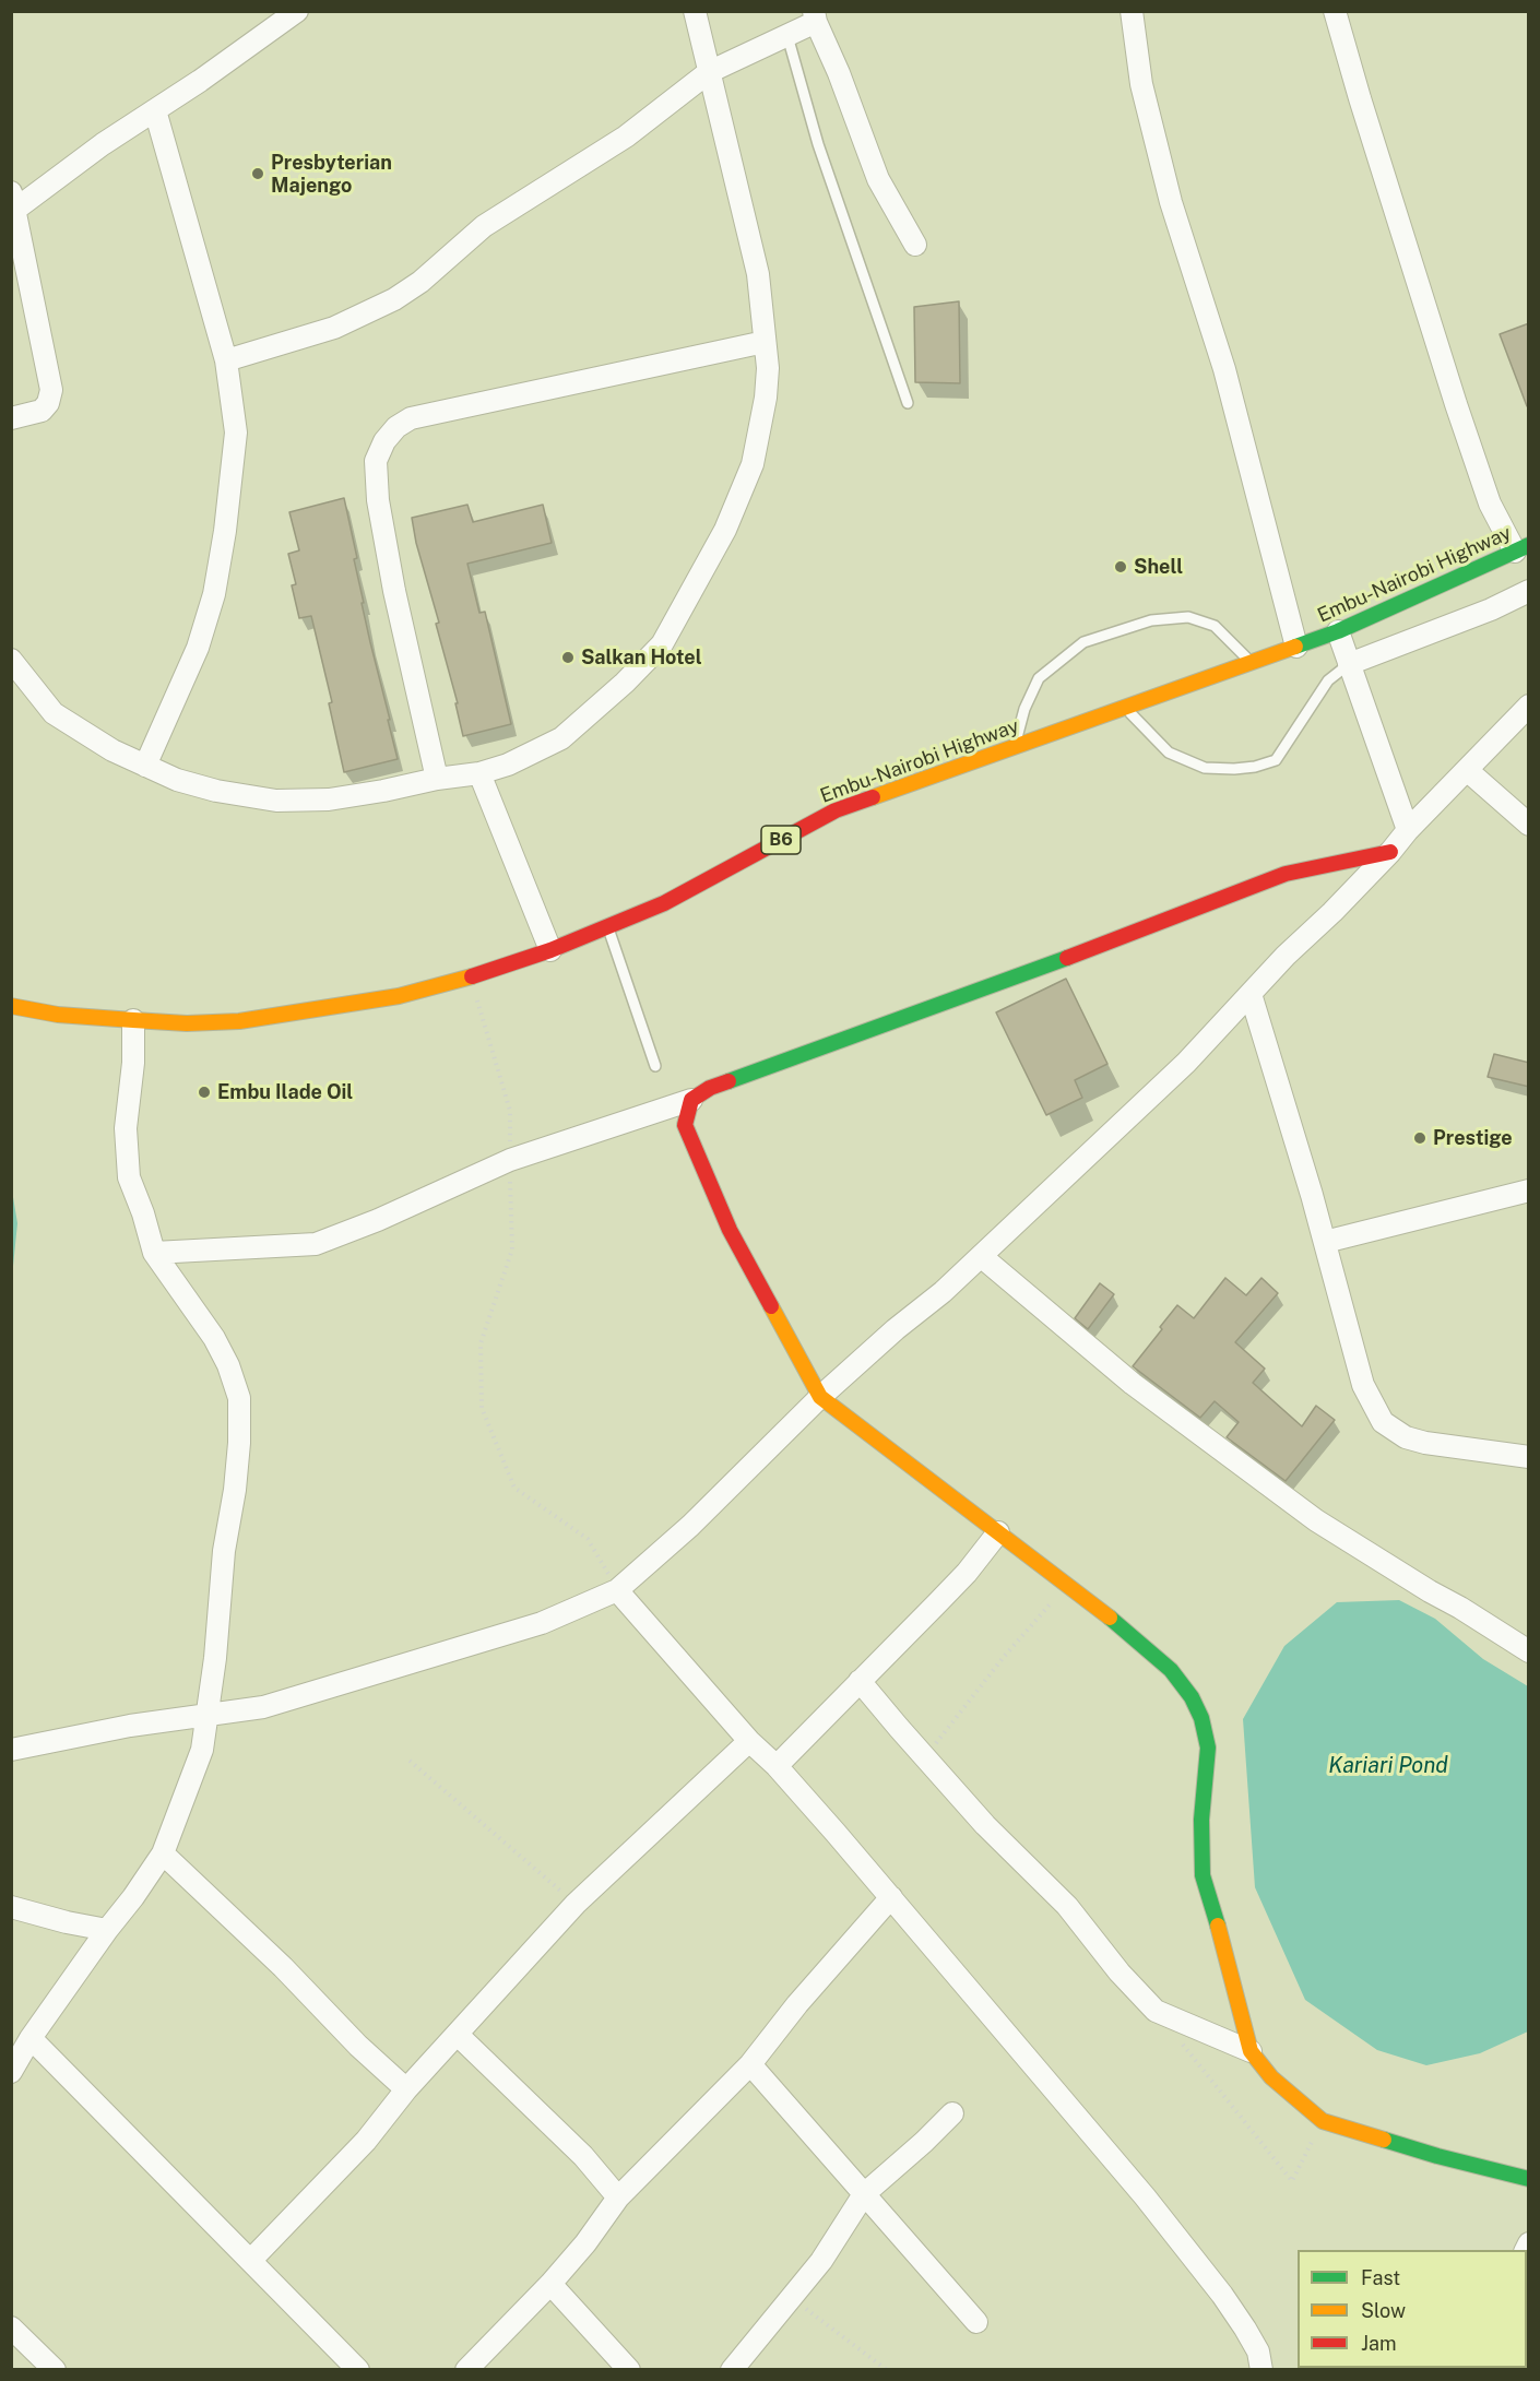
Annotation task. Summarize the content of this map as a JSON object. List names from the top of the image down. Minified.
{"streets":{"street":["Embu-Nairobi Highway","B6"]},"water":["Kariari Pond"],"places":["Presbyterian Majengo","Shell","Salkan Hotel","Embu Ilade Oil","Prestige"],"legend":["Fast","Slow","Jam"]}
